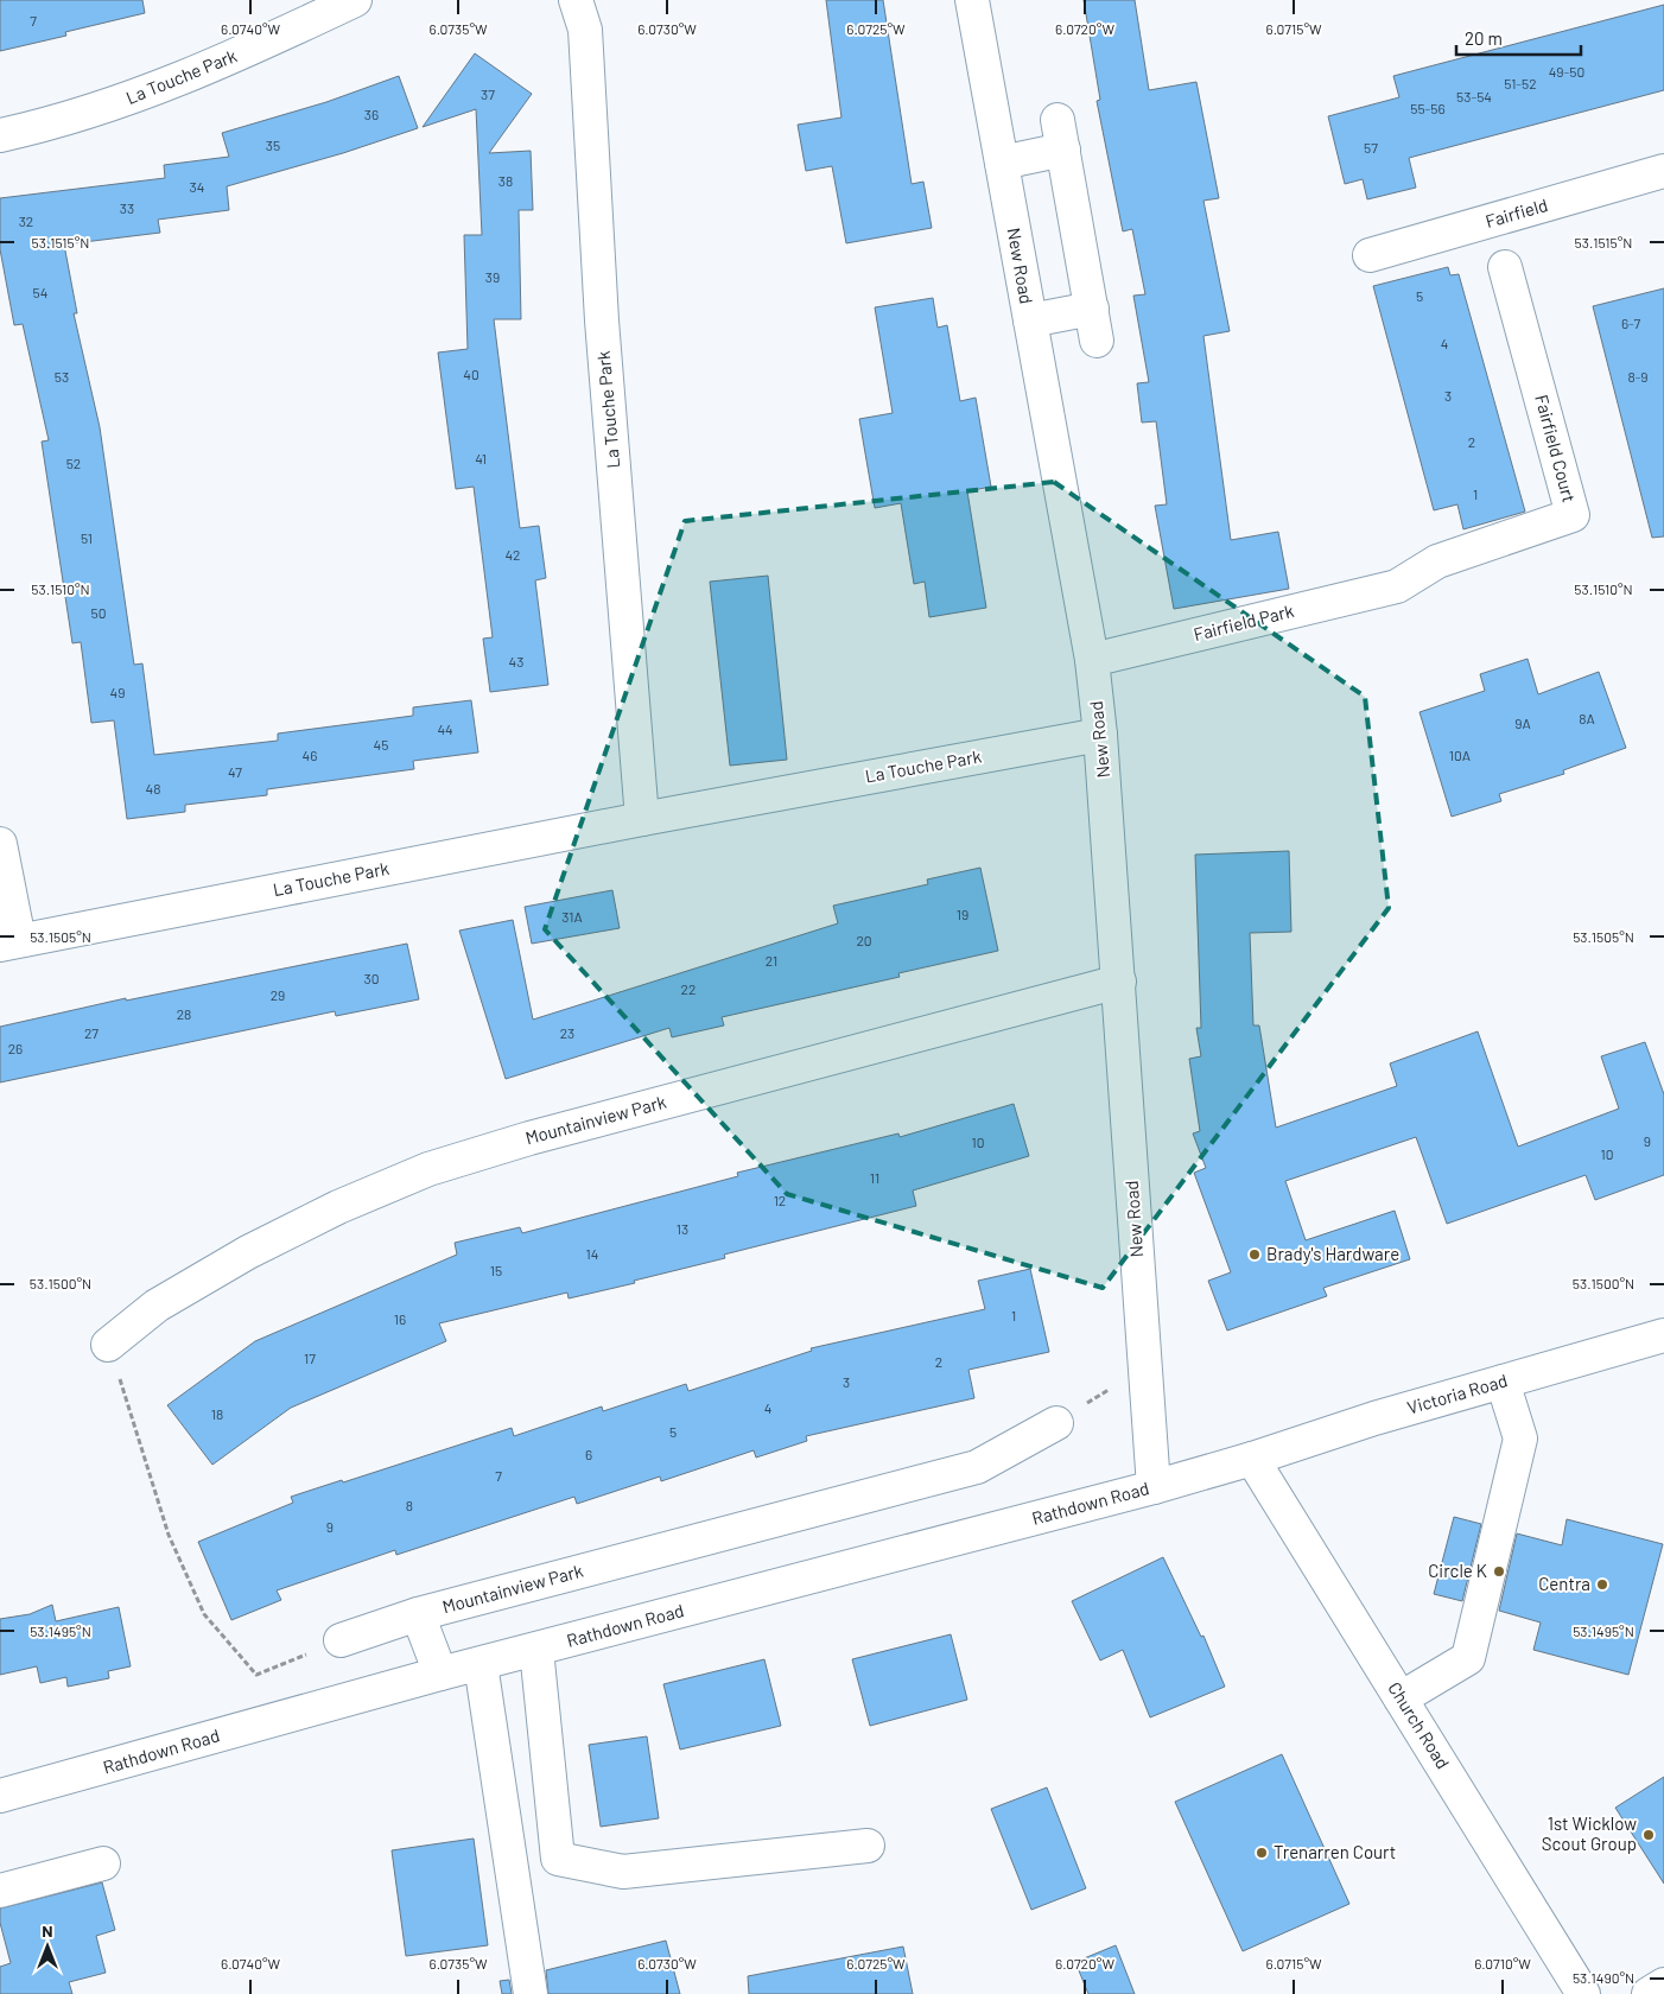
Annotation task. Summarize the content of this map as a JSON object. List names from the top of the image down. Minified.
{"streets":{"street":["La Touche Park","Fairfield","New Road","Fairfield Court","Fairfield Park","Mountainview Park","Victoria Road","Rathdown Road","Church Road"]},"crossings":[["La Touche Park","New Road"],["New Road","Fairfield Park"],["New Road","Mountainview Park"],["New Road","Rathdown Road"],["Fairfield Court","Fairfield Park"],["Victoria Road","Rathdown Road"],["Victoria Road","Church Road"],["Rathdown Road","Church Road"]],"places":["Brady's Hardware","Circle K","Centra","1st Wicklow Scout Group","Trenarren Court"],"house_numbers":["7","49-50","51-52","37","53-54","55-56","36","35","57","38","34","33","32","39","54","5","6-7","4","40","53","8-9","3","2","41","52","1","51","42","50","43","49","8A","9A","44","45","46","10A","47","48","19","31A","20","21","30","22","29","28","27","23","26","9","10","10","11","12","13","14","15","1","16","17","2","3","4","18","5","6","7","8","9"],"scale_bar":"20 m","north":"top","coordinates":["6.0740°W","6.0735°W","6.0730°W","6.0725°W","6.0720°W","6.0715°W","53.1515°N","53.1510°N","53.1505°N","53.1500°N","53.1495°N","6.0710°W","53.1490°N"]}
